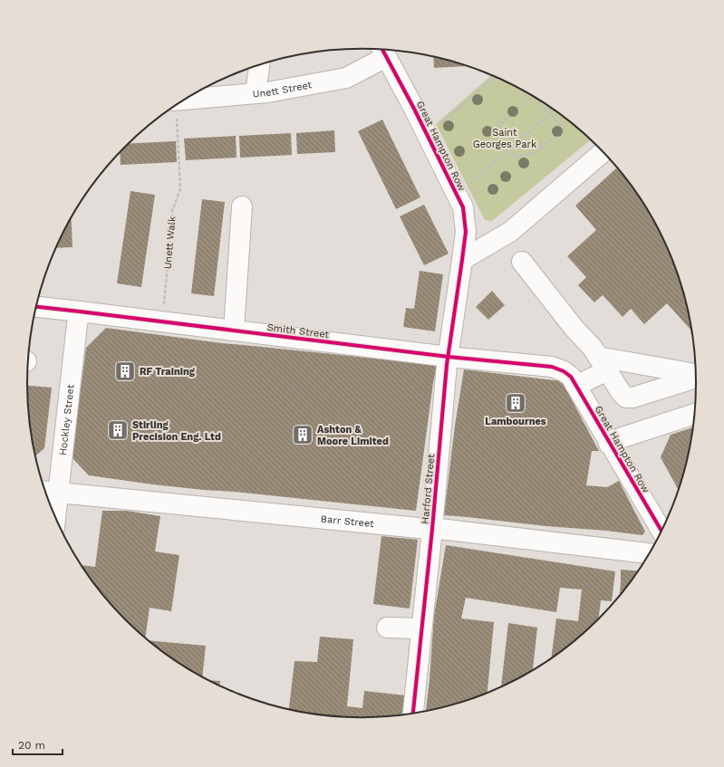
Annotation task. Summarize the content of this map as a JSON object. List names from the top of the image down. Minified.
{"streets":{"street":["Unett Street","Great Hampton Row","Smith Street","Hockley Street","Harford Street","Barr Street"],"path":["Unett Walk"]},"crossings":[["Unett Street","Great Hampton Row"],["Great Hampton Row","Smith Street"],["Great Hampton Row","Harford Street"],["Unett Walk","Smith Street"],["Smith Street","Hockley Street"],["Smith Street","Harford Street"],["Hockley Street","Barr Street"],["Harford Street","Barr Street"]],"parks":["Saint Georges Park"],"places":{"building":["RF Training","Lambournes","Stirling Precision Eng. Ltd","Ashton & Moore Limited"]},"scale_bar":"20 m"}
